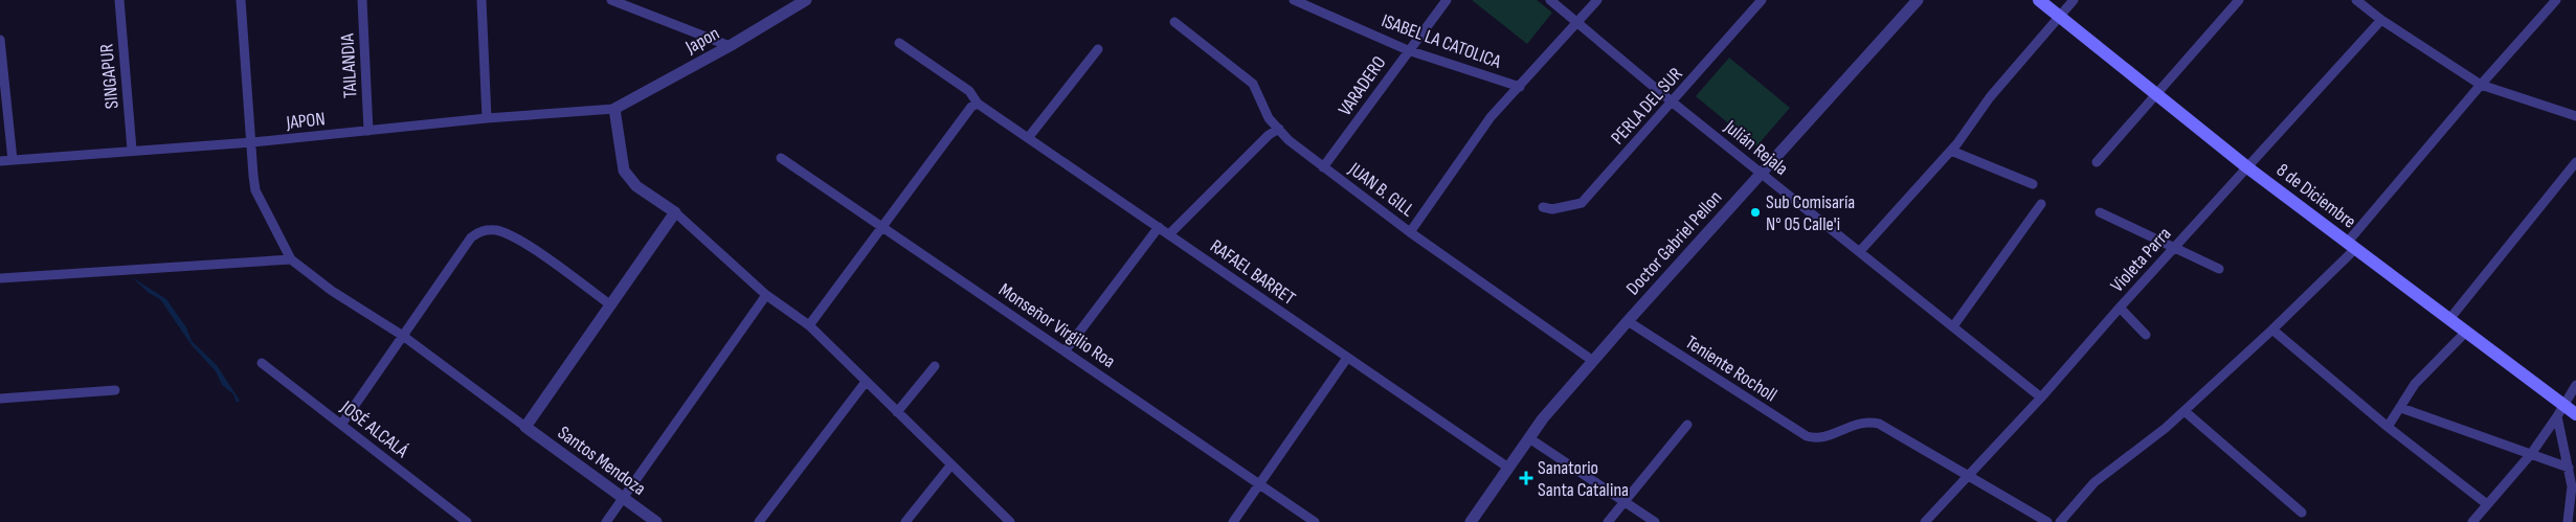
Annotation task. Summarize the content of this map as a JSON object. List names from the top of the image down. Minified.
{"streets":{"main road":["8 de Diciembre"],"street":["Japon","ISABEL LA CATOLICA","TAILANDIA","SINGAPUR","VARADERO","PERLA DEL SUR","JAPON","Julián Rejala","JUAN B. GILL","Doctor Gabriel Pellon","Violeta Parra","RAFAEL BARRET","Monseñor Virgilio Roa","Teniente Rocholl","JOSÉ ALCALÁ","Santos Mendoza"]},"crossings":[["Japon","JAPON"],["ISABEL LA CATOLICA","VARADERO"],["TAILANDIA","JAPON"],["SINGAPUR","JAPON"],["VARADERO","JUAN B. GILL"],["PERLA DEL SUR","Julián Rejala"],["Julián Rejala","Doctor Gabriel Pellon"],["Julián Rejala","Violeta Parra"],["JUAN B. GILL","Doctor Gabriel Pellon"],["8 de Diciembre","Violeta Parra"],["Doctor Gabriel Pellon","RAFAEL BARRET"],["Doctor Gabriel Pellon","Teniente Rocholl"],["Violeta Parra","Teniente Rocholl"]],"places":{"other":["Sub Comisaría N° 05 Calle'i"],"health":["Sanatorio Santa Catalina"]}}
